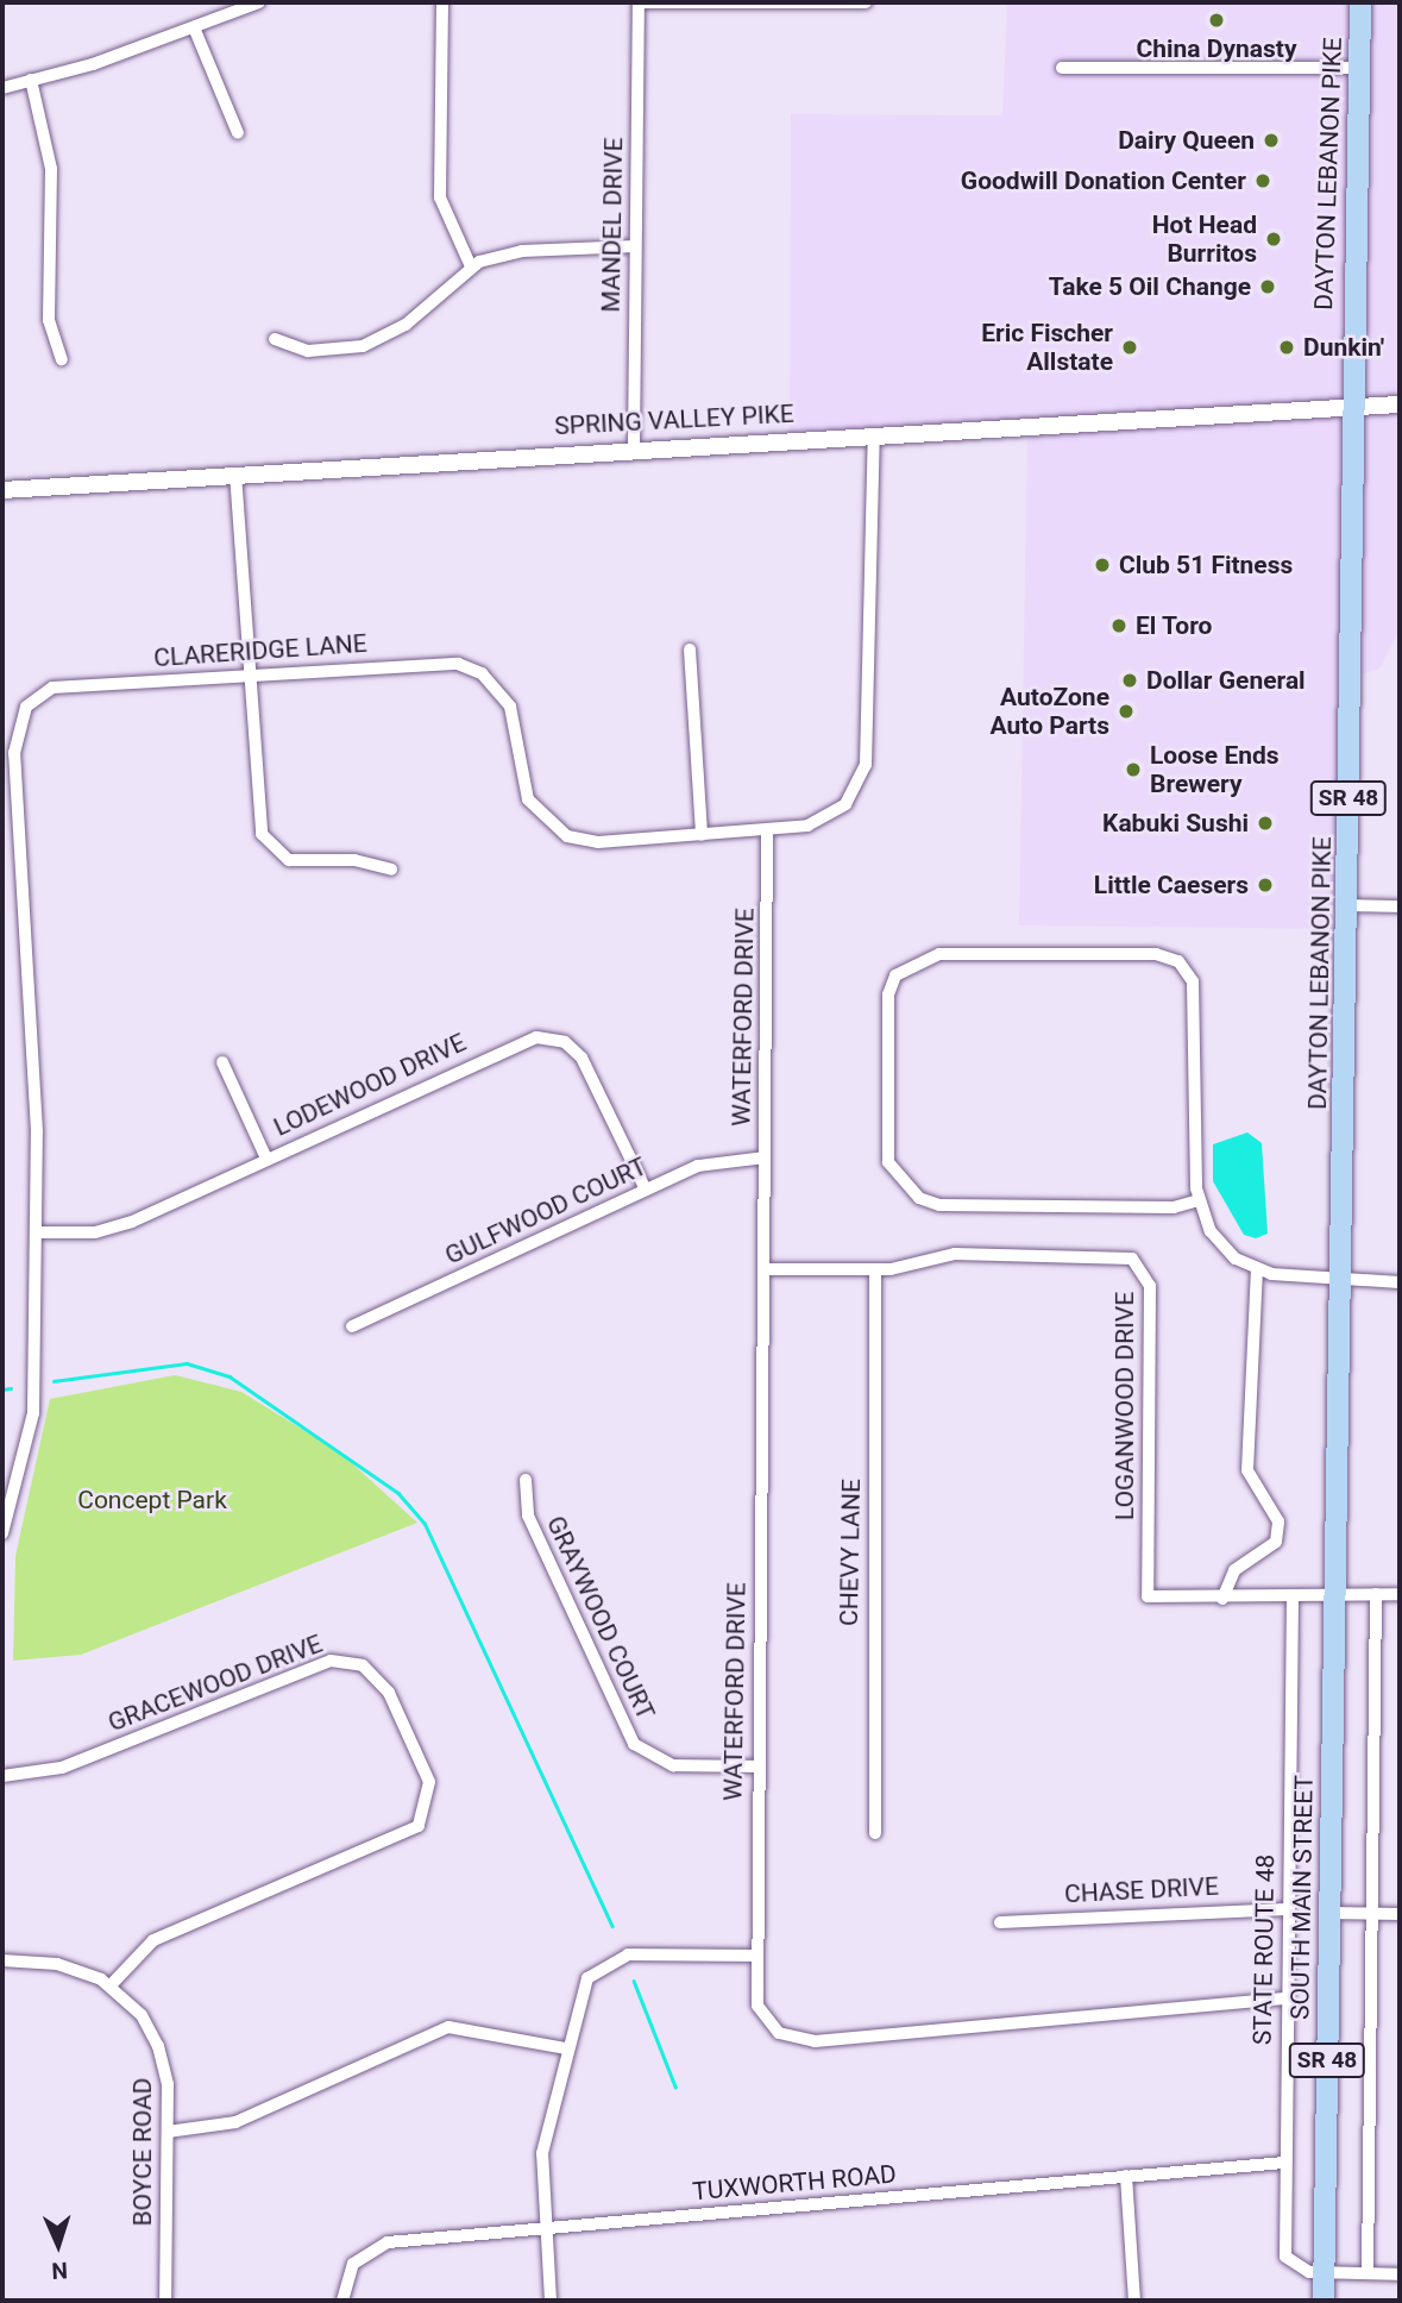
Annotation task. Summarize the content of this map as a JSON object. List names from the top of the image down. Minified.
{"streets":{"main road":["DAYTON LEBANON PIKE","SR 48","SOUTH MAIN STREET"],"street":["MANDEL DRIVE","SPRING VALLEY PIKE","CLARERIDGE LANE","WATERFORD DRIVE","LODEWOOD DRIVE","GULFWOOD COURT","LOGANWOOD DRIVE","CHEVY LANE","GRAYWOOD COURT","GRACEWOOD DRIVE","CHASE DRIVE","STATE ROUTE 48","BOYCE ROAD","TUXWORTH ROAD"]},"crossings":[["DAYTON LEBANON PIKE","SPRING VALLEY PIKE"],["DAYTON LEBANON PIKE","LOGANWOOD DRIVE"],["DAYTON LEBANON PIKE","SOUTH MAIN STREET"],["MANDEL DRIVE","SPRING VALLEY PIKE"],["SPRING VALLEY PIKE","CLARERIDGE LANE"],["CLARERIDGE LANE","WATERFORD DRIVE"],["CLARERIDGE LANE","LODEWOOD DRIVE"],["WATERFORD DRIVE","GULFWOOD COURT"],["WATERFORD DRIVE","LOGANWOOD DRIVE"],["WATERFORD DRIVE","GRAYWOOD COURT"],["WATERFORD DRIVE","STATE ROUTE 48"],["LODEWOOD DRIVE","GULFWOOD COURT"],["LOGANWOOD DRIVE","CHEVY LANE"],["LOGANWOOD DRIVE","SOUTH MAIN STREET"],["LOGANWOOD DRIVE","STATE ROUTE 48"],["GRACEWOOD DRIVE","BOYCE ROAD"],["CHASE DRIVE","STATE ROUTE 48"],["SOUTH MAIN STREET","STATE ROUTE 48"],["STATE ROUTE 48","TUXWORTH ROAD"]],"parks":["Concept Park"],"places":["China Dynasty","Dairy Queen","Goodwill Donation Center","Hot Head Burritos","Take 5 Oil Change","Eric Fischer Allstate","Dunkin'","Club 51 Fitness","El Toro","Dollar General","AutoZone Auto Parts","Loose Ends Brewery","Kabuki Sushi","Little Caesers"],"north":"bottom"}
